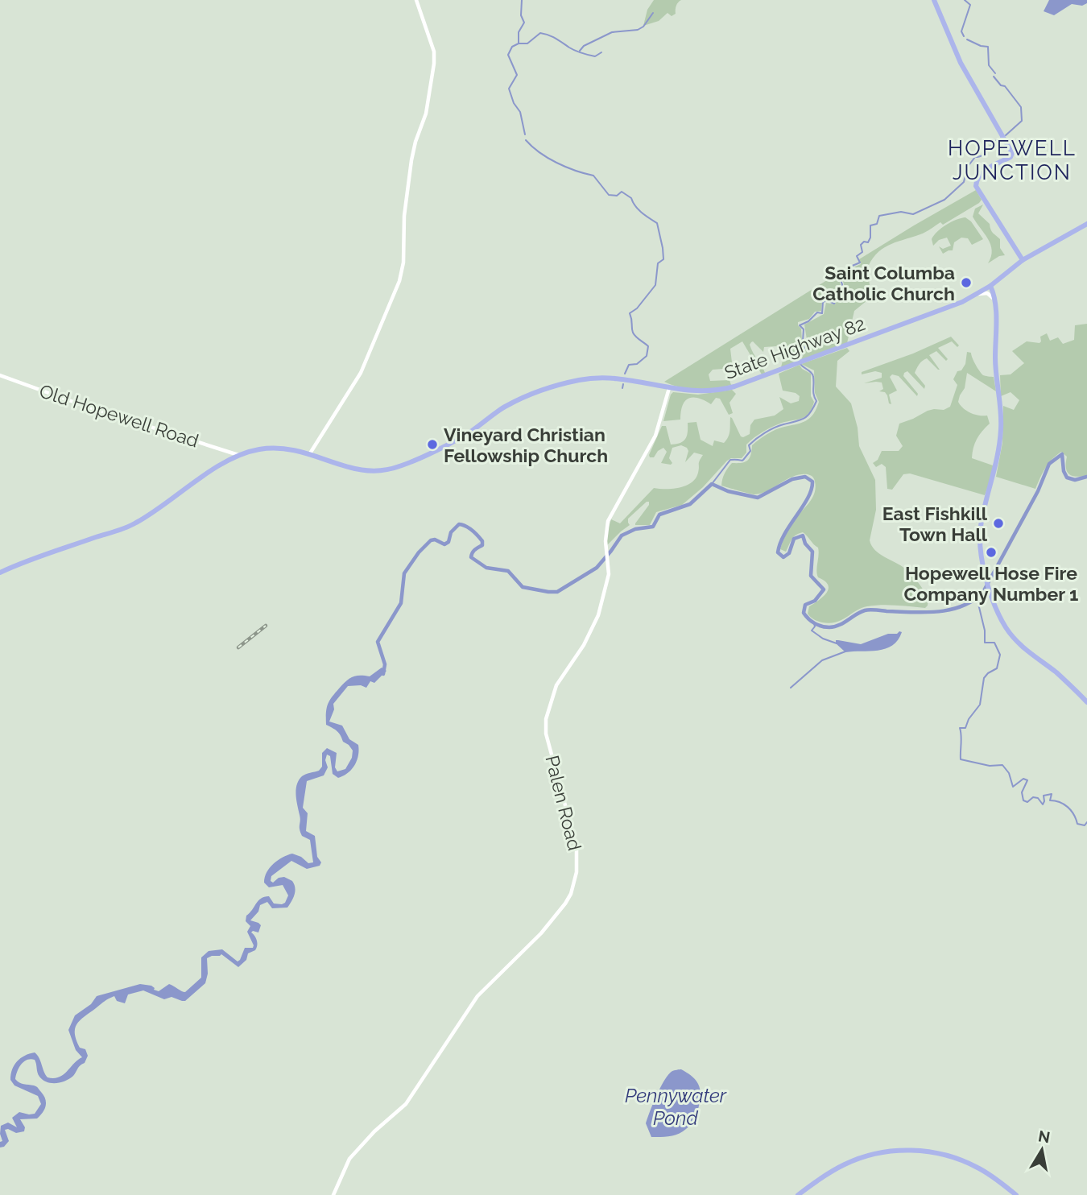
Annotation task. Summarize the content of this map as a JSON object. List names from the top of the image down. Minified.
{"streets":{"main road":["State Highway 82"],"street":["Old Hopewell Road","Palen Road"]},"crossings":[["State Highway 82","Old Hopewell Road"],["State Highway 82","Palen Road"]],"districts":["HOPEWELL JUNCTION"],"water":["Pennywater Pond"],"places":["Saint Columba Catholic Church","Vineyard Christian Fellowship Church","East Fishkill Town Hall","Hopewell Hose Fire Company Number 1"],"north":"top"}
